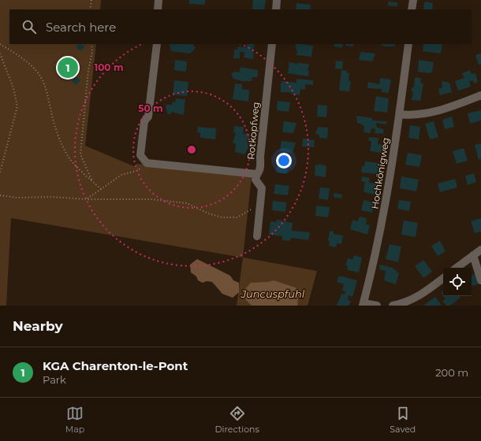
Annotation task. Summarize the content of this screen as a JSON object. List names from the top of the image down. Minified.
{"streets":{"street":["Rotkopfweg","Hochkönigweg"]},"water":["Juncuspfuhl"],"page":{"search":"Search here","pins":"1","heading":"Nearby","list":[{"mark":"1","name":"KGA Charenton-le-Pont","note":"Park","value":"200 m"}],"nav":["Map","Directions","Saved"]},"rings":["100 m","50 m"]}
